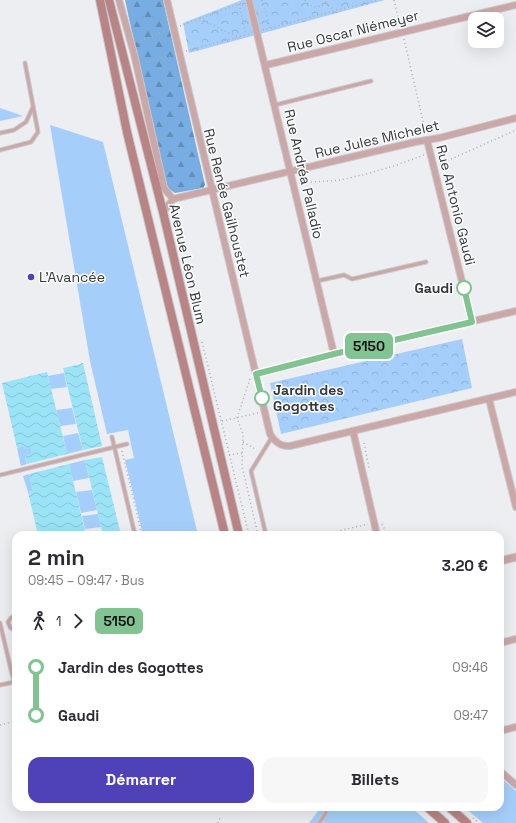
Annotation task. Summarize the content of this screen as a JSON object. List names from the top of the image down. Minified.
{"streets":{"main road":["Avenue Léon Blum"],"street":["Rue Oscar Niémeyer","Rue Jules Michelet","Rue Andréa Palladio","Rue Renée Gailhoustet","Rue Antonio Gaudi"]},"crossings":[["Rue Oscar Niémeyer","Rue Andréa Palladio"],["Rue Jules Michelet","Rue Andréa Palladio"],["Rue Jules Michelet","Rue Renée Gailhoustet"],["Rue Jules Michelet","Rue Antonio Gaudi"]],"places":["L'Avancée","Gaudi","Jardin des Gogottes"],"lines":["bus line 5150"],"page":{"on_map":"5150","heading":["2 min","09:45 – 09:47 · Bus","3.20 €"],"legs":["1","5150"],"list":[{"name":"Jardin des Gogottes","value":"09:46"},{"name":"Gaudi","value":"09:47"}],"buttons":["Démarrer","Billets"]}}
